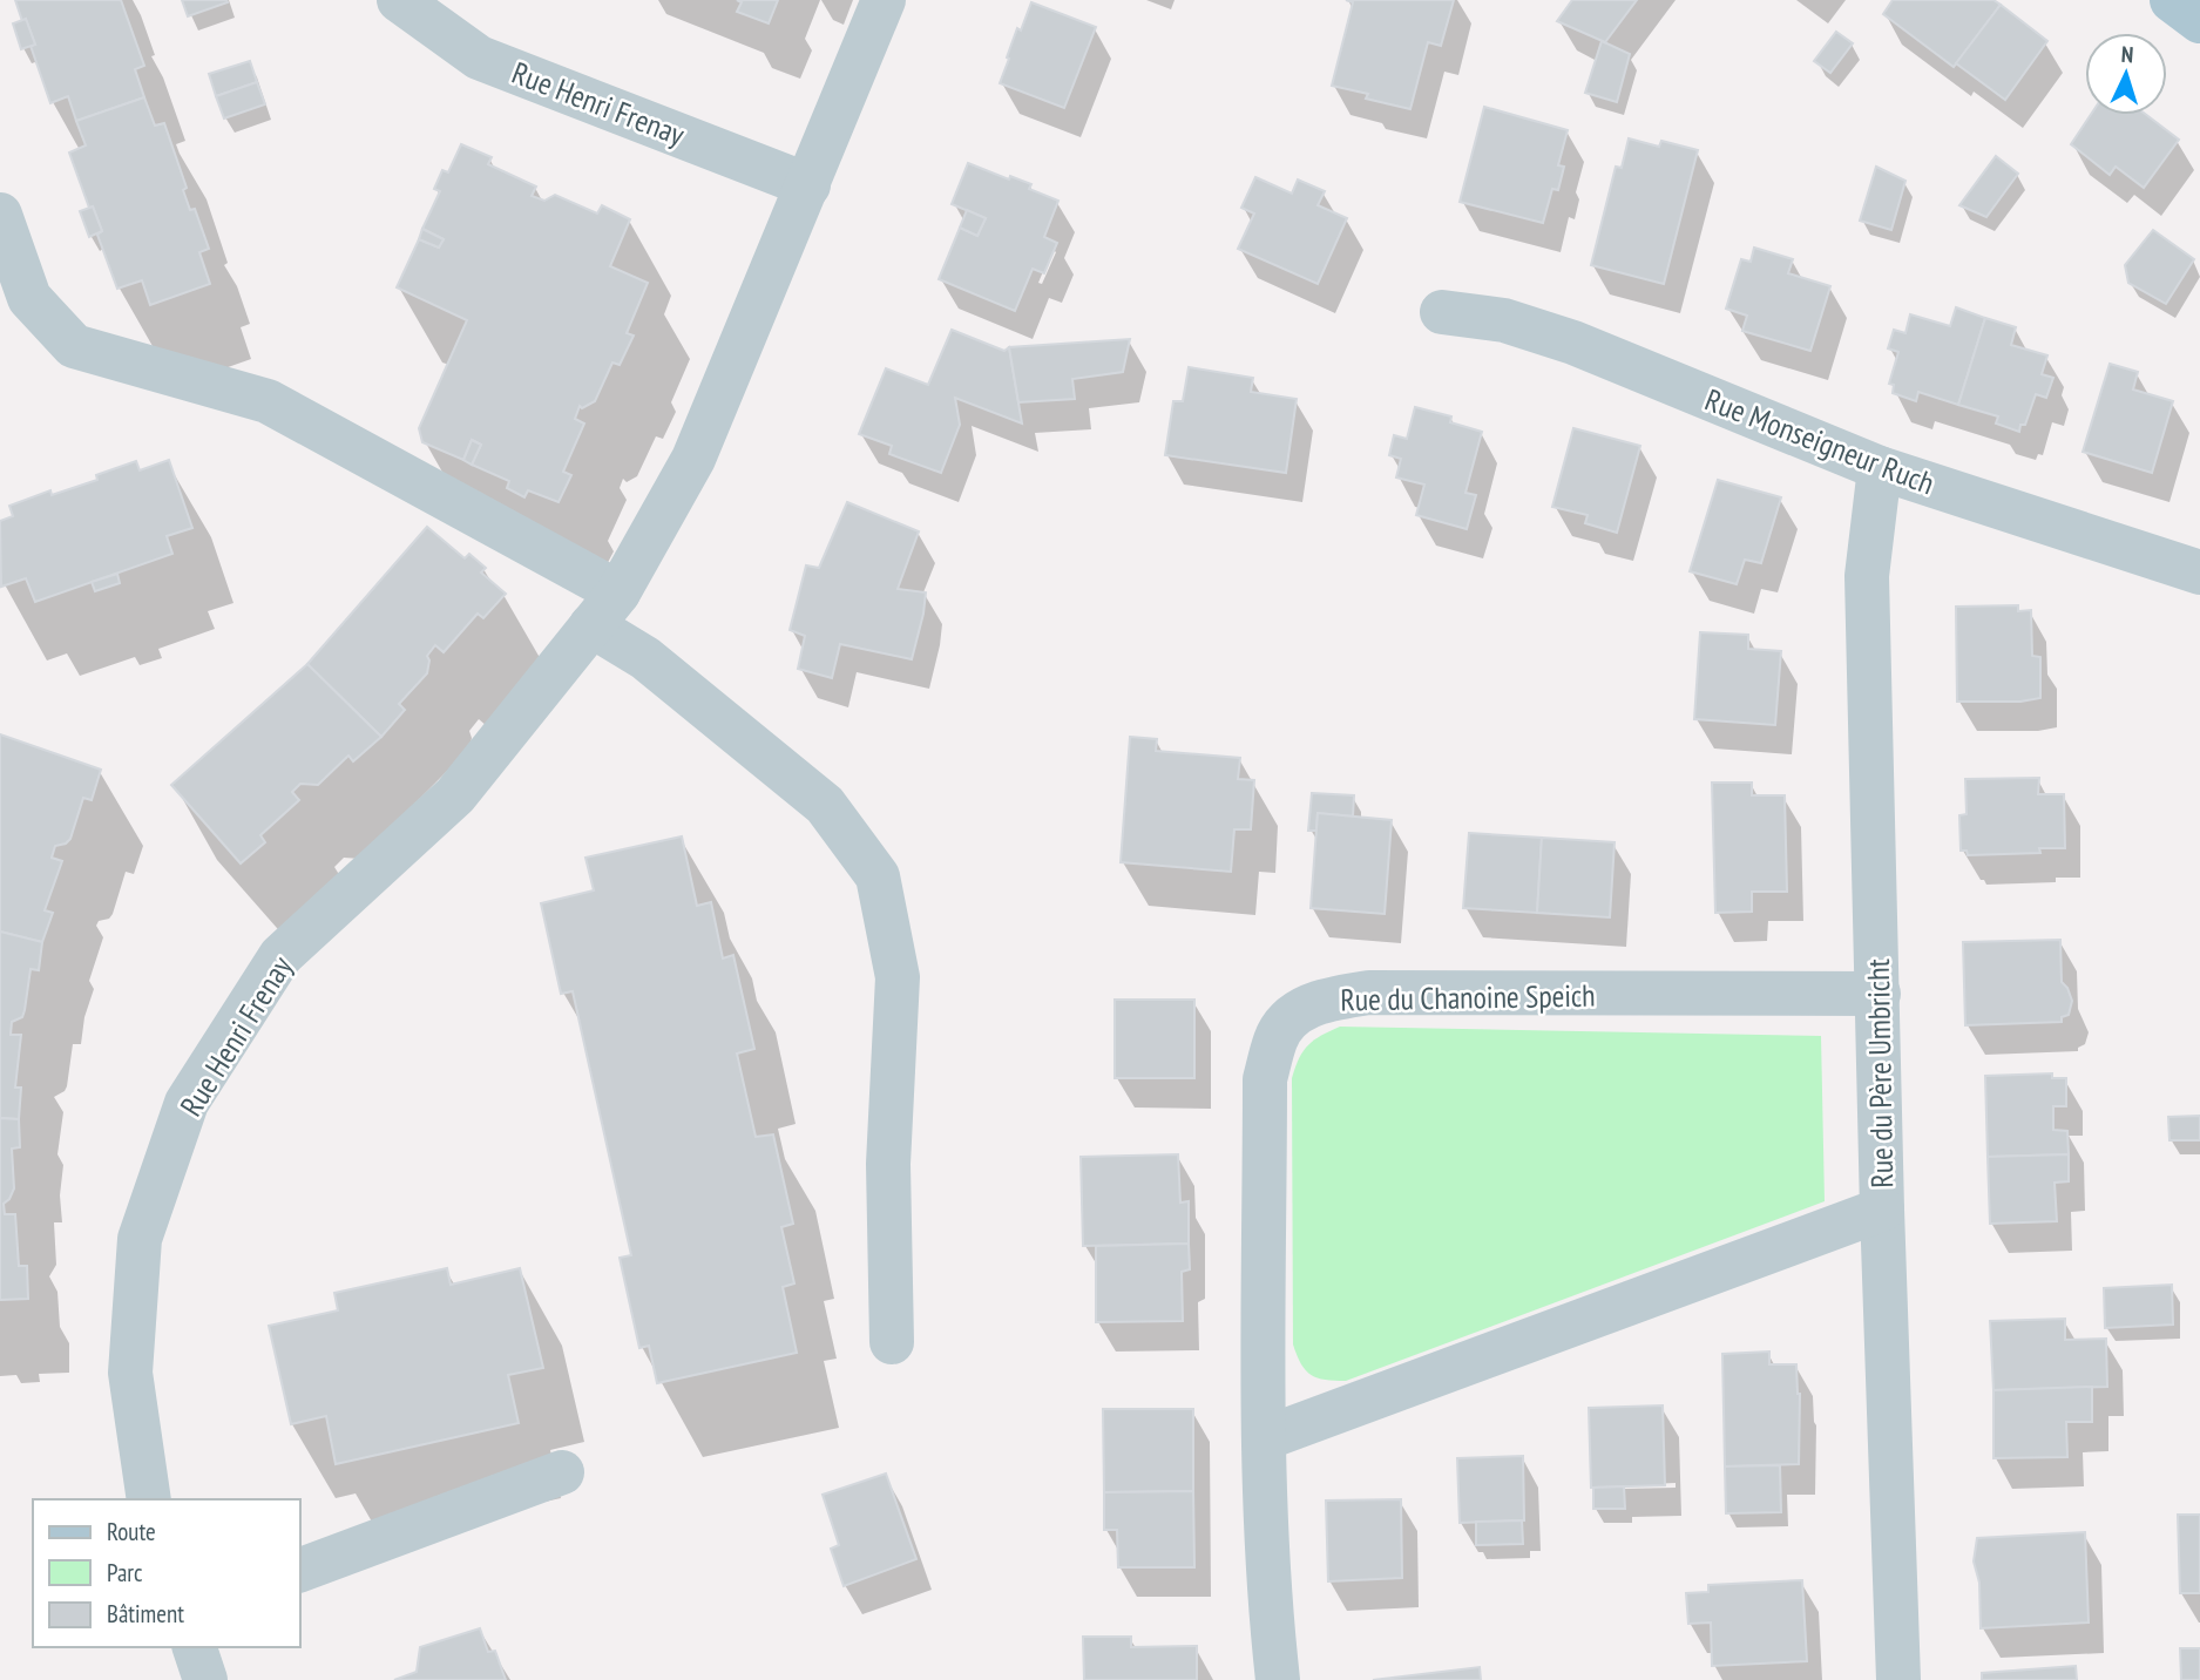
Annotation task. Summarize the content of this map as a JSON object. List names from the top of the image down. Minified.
{"streets":{"street":["Rue Henri Frenay","Rue Monseigneur Ruch","Rue du Chanoine Speich","Rue du Père Umbricht"]},"crossings":[["Rue Monseigneur Ruch","Rue du Père Umbricht"],["Rue du Chanoine Speich","Rue du Père Umbricht"]],"legend":["Route","Parc","Bâtiment"],"north":"top"}
